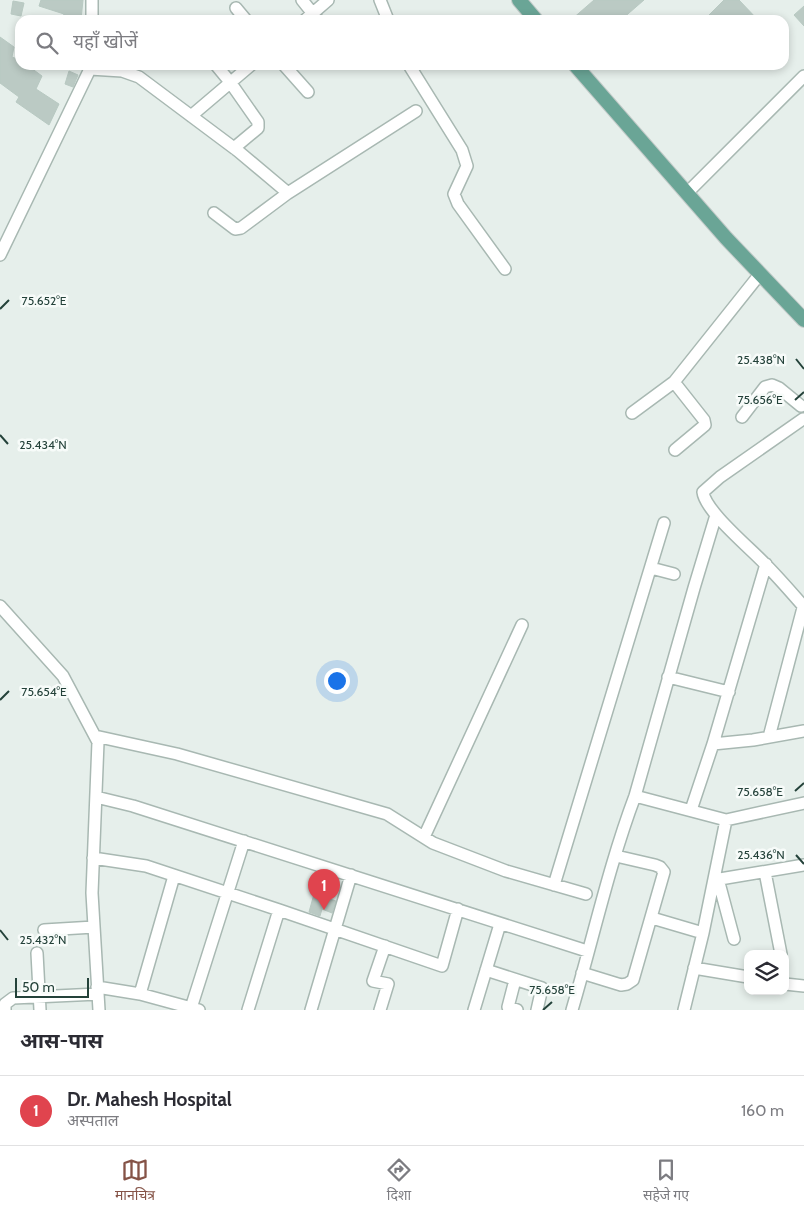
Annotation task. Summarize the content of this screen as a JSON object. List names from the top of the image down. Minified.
{"scale_bar":"50 m","page":{"search":"यहाँ खोजें","pins":"1","scale":"50 m","heading":"आस-पास","list":[{"mark":"1","name":"Dr. Mahesh Hospital","note":"अस्पताल","value":"160 m"}],"nav":["मानचित्र","दिशा","सहेजे गए"]},"coordinates":["75.652°E","25.438°N","75.656°E","25.434°N","75.654°E","75.658°E","25.436°N","25.432°N"]}
